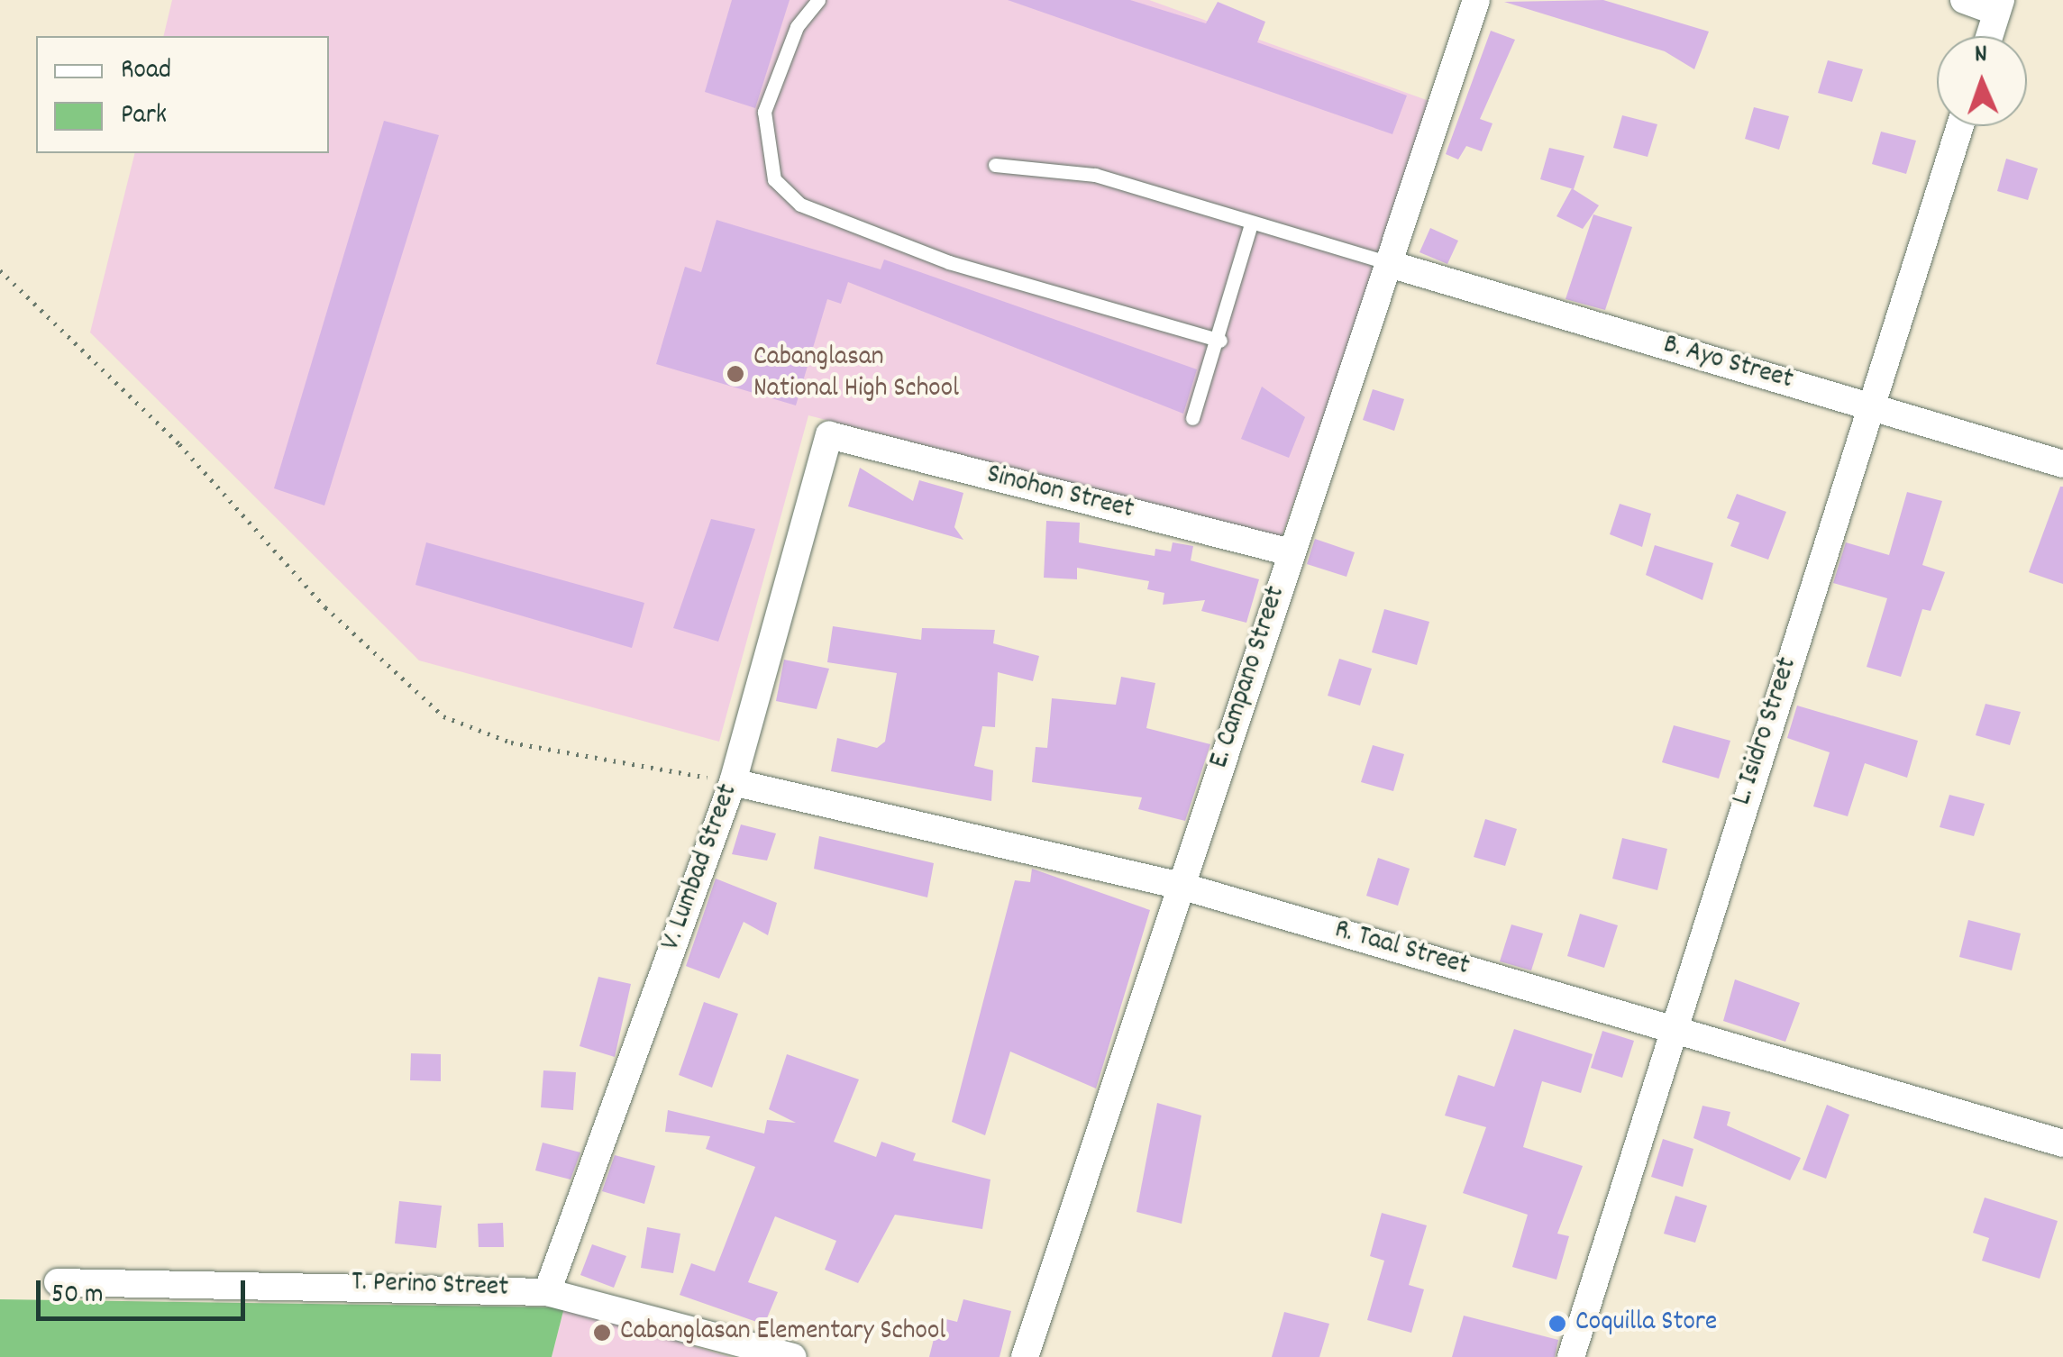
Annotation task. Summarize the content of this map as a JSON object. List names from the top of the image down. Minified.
{"streets":{"street":["B. Ayo Street","Sinohon Street","E. Campano Street","L. Isidro Street","V. Lumbad Street","R. Taal Street","T. Perino Street"]},"crossings":[["B. Ayo Street","E. Campano Street"],["B. Ayo Street","L. Isidro Street"],["Sinohon Street","E. Campano Street"],["Sinohon Street","V. Lumbad Street"],["E. Campano Street","R. Taal Street"],["L. Isidro Street","R. Taal Street"],["V. Lumbad Street","R. Taal Street"],["V. Lumbad Street","T. Perino Street"]],"places":["Cabanglasan National High School","Coquilla Store","Cabanglasan Elementary School"],"legend":["Road","Park"],"scale_bar":"50 m","north":"top"}
